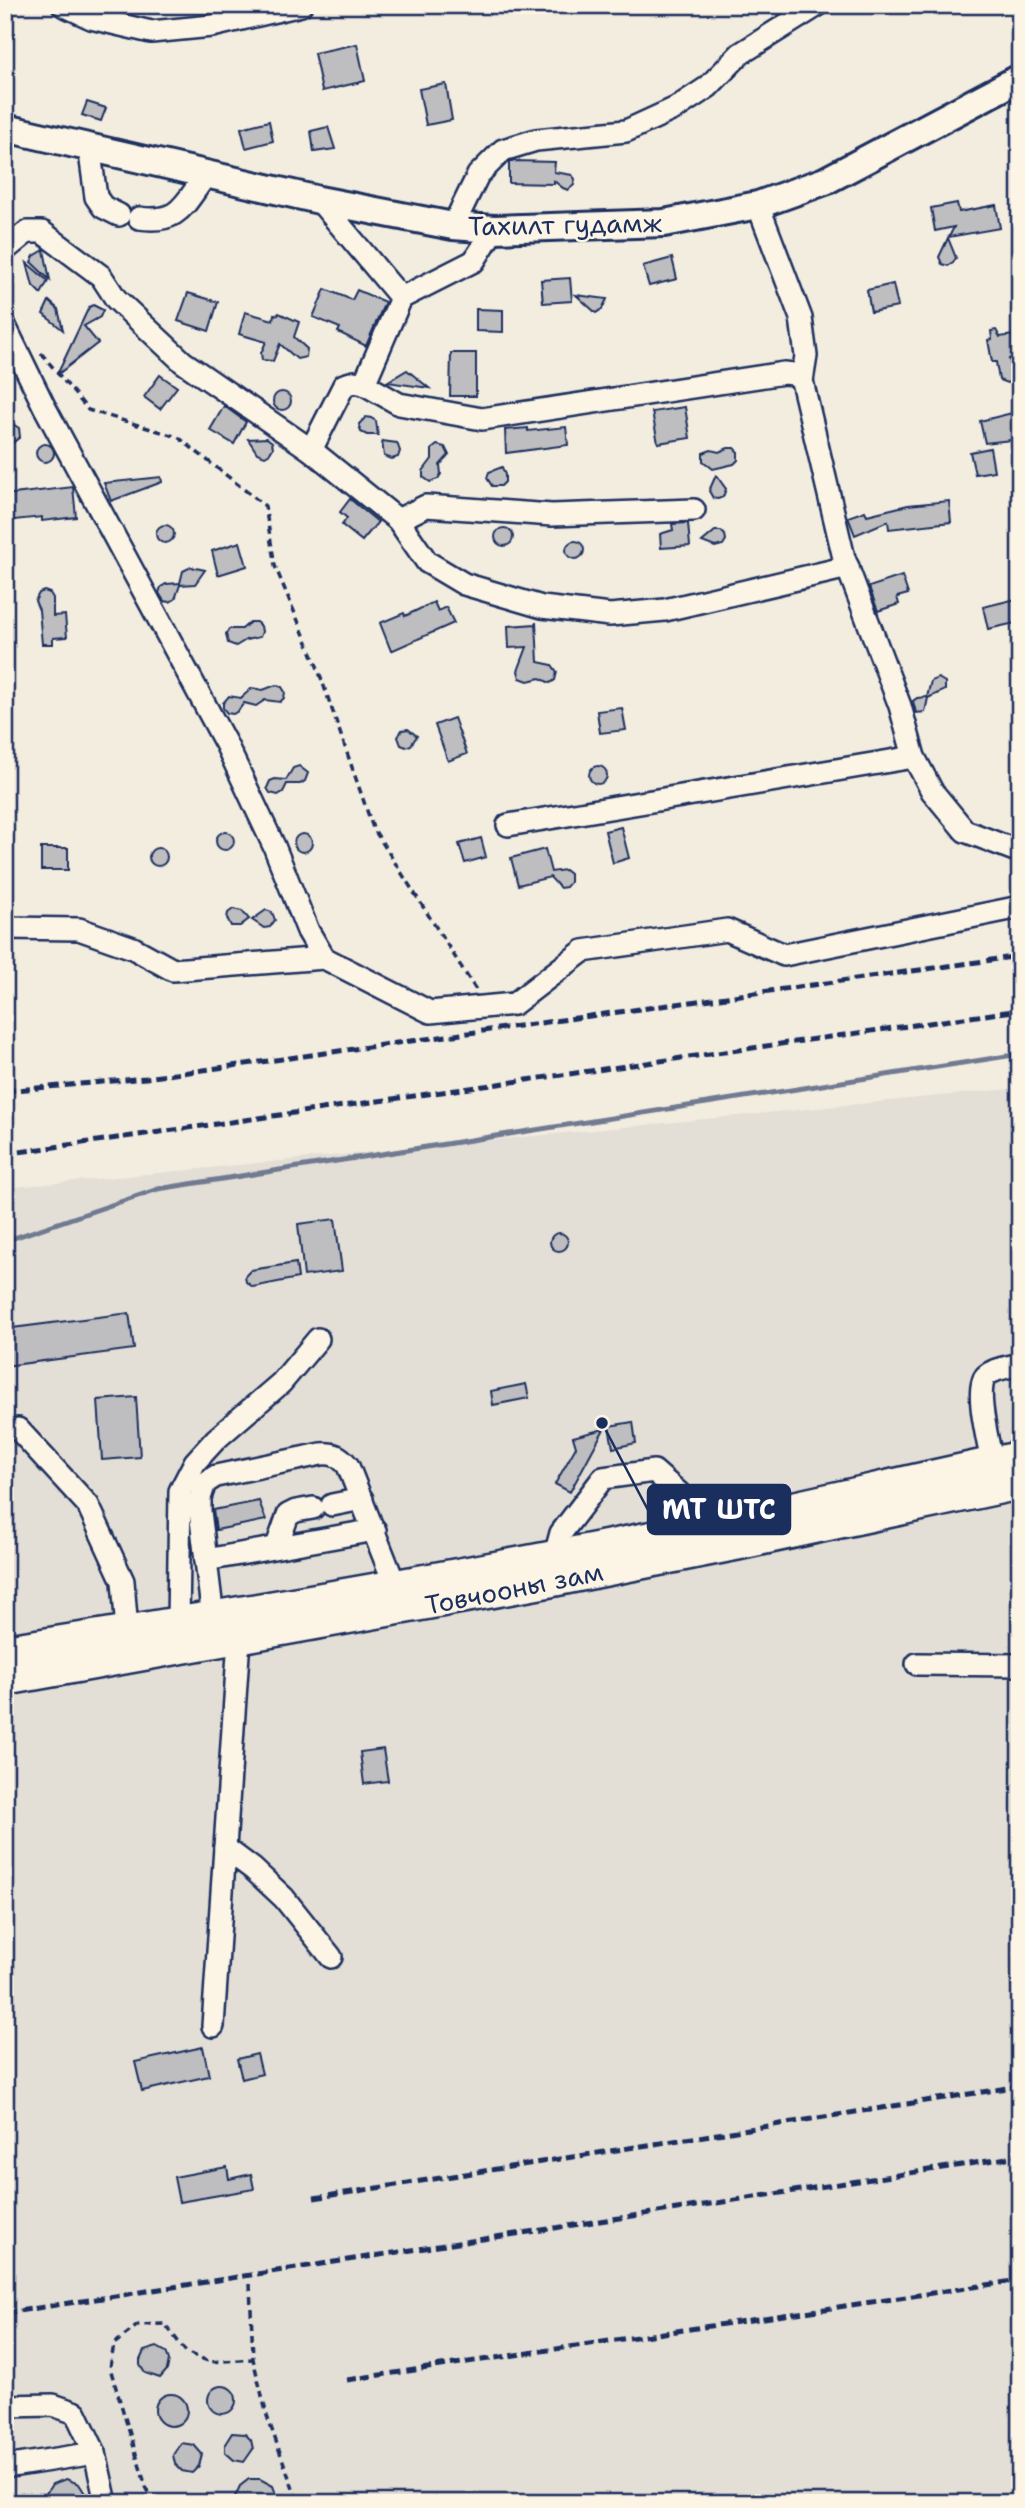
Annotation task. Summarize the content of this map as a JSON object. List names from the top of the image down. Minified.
{"streets":{"highway":["Товчооны зам"],"main road":["Тахилт гудамж"]},"places":["MT ШТС"]}
